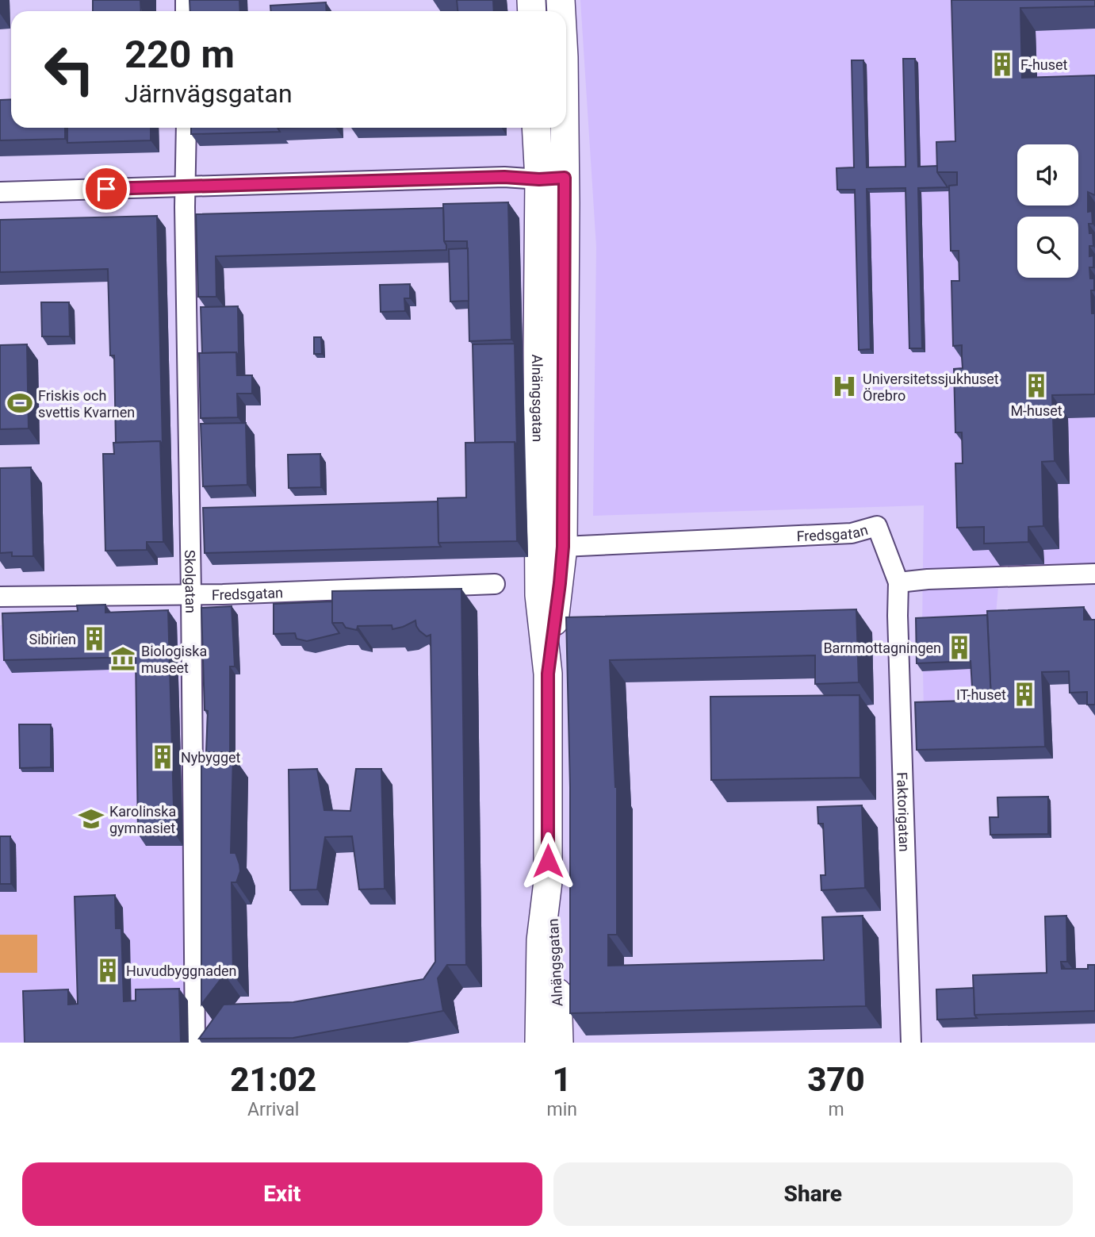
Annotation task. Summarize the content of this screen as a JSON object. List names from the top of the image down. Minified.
{"streets":{"main road":["Alnängsgatan"],"street":["Fredsgatan","Skolgatan","Faktorigatan"]},"crossings":[["Alnängsgatan","Fredsgatan"],["Fredsgatan","Skolgatan"],["Fredsgatan","Faktorigatan"]],"places":{"building":["F-huset","M-huset","Sibirien","Barnmottagningen","IT-huset","Nybygget","Huvudbyggnaden"],"hospital":["Universitetssjukhuset Örebro"],"sports":["Friskis och svettis Kvarnen"],"museum":["Biologiska museet"],"school or university":["Karolinska gymnasiet"]},"page":{"turn":["220 m","Järnvägsgatan"],"eta":["21:02","Arrival","1","min","370","m"],"buttons":["Exit","Share"]}}
